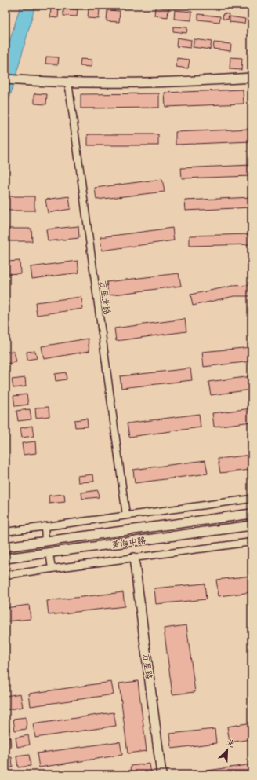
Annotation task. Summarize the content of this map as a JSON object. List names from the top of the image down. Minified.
{"streets":{"street":["万星北路","黄海中路","万星路"]},"crossings":[["黄海中路","万星路"]],"north":"top right"}
